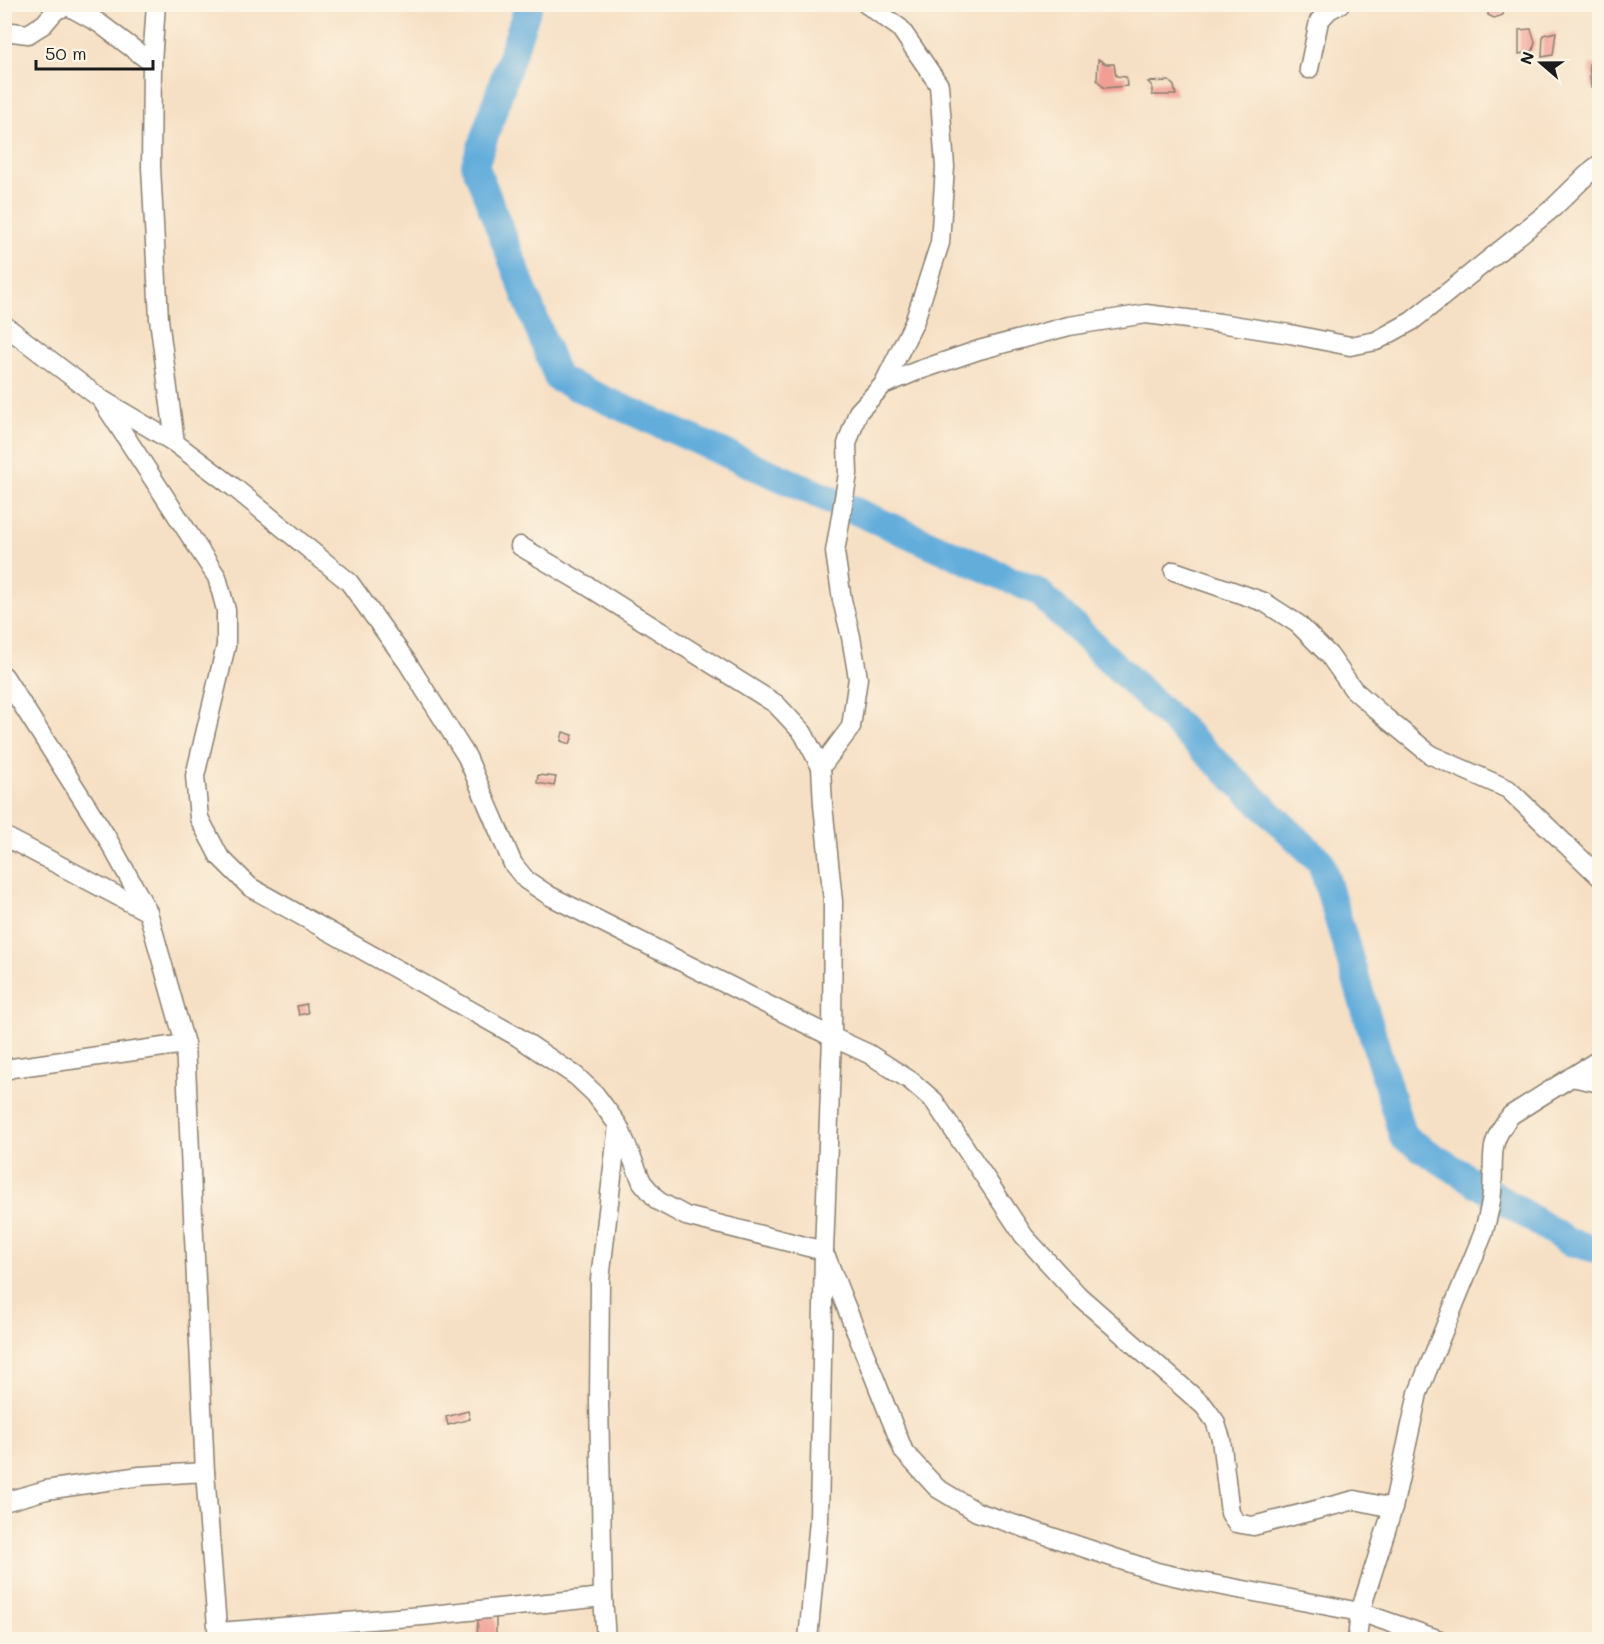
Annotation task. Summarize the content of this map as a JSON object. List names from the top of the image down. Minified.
{"scale_bar":"50 m","north":"left"}
